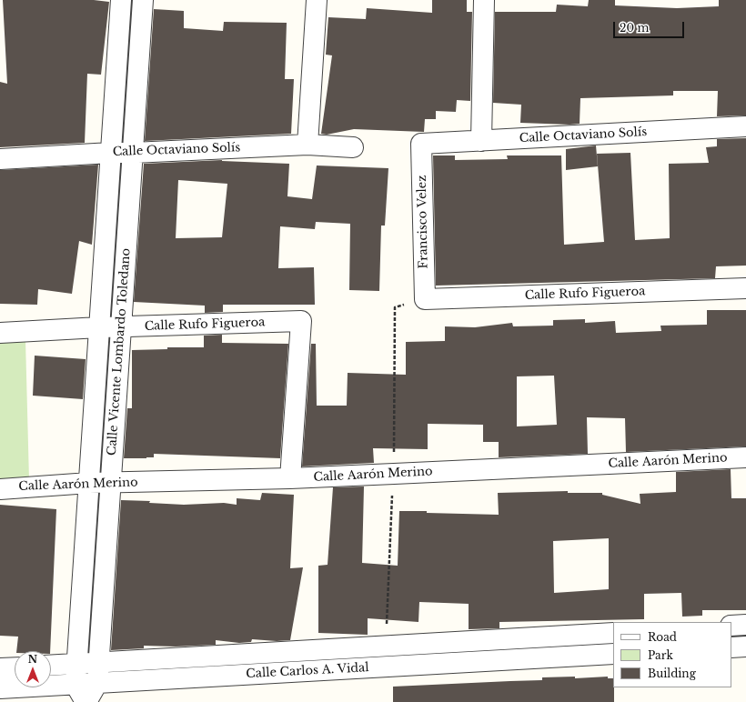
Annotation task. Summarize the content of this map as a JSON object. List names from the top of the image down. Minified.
{"streets":{"street":["Calle Octaviano Solís","Francisco Velez","Calle Rufo Figueroa","Calle Vicente Lombardo Toledano","Calle Aarón Merino","Calle Carlos A. Vidal"]},"crossings":[["Calle Octaviano Solís","Francisco Velez"],["Calle Octaviano Solís","Calle Vicente Lombardo Toledano"],["Francisco Velez","Calle Rufo Figueroa"],["Calle Rufo Figueroa","Calle Vicente Lombardo Toledano"],["Calle Rufo Figueroa","Calle Aarón Merino"],["Calle Vicente Lombardo Toledano","Calle Aarón Merino"],["Calle Vicente Lombardo Toledano","Calle Carlos A. Vidal"]],"legend":["Road","Park","Building"],"scale_bar":"20 m","north":"top"}
